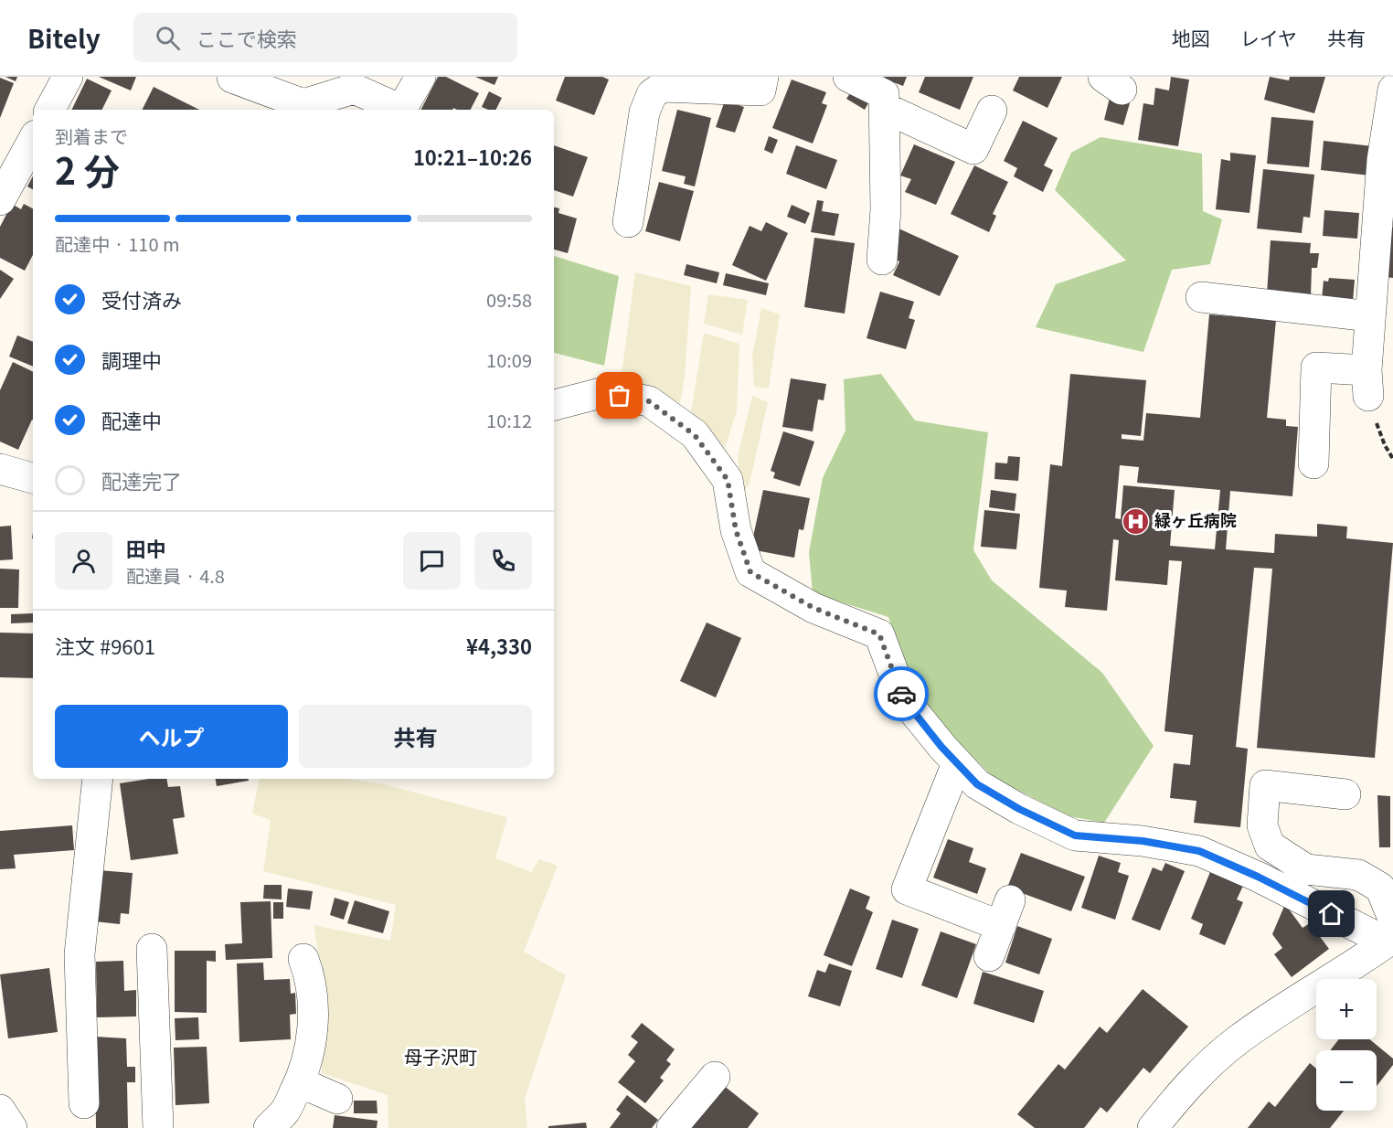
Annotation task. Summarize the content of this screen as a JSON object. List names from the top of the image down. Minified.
{"districts":["母子沢町"],"places":{"hospital":["緑ヶ丘病院"]},"page":{"header":"Bitely","search":"ここで検索","nav":["地図","レイヤ","共有"],"heading":["2 分","到着まで","10:21–10:26"],"panel":["田中","配達員 · 4.8","注文 #9601","¥4,330"],"bar":"配達中 · 110 m","list":[["受付済み","09:58"],["調理中","10:09"],["配達中","10:12"],"配達完了"],"buttons":["ヘルプ","共有"],"map_buttons":["+","−"]}}
